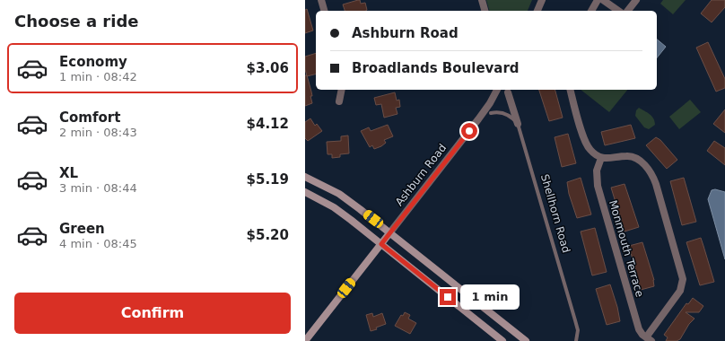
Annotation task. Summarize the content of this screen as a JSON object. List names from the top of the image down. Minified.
{"streets":{"main road":["Ashburn Road"],"street":["Shellhorn Road","Monmouth Terrace"]},"page":{"heading":"Choose a ride","banner":["Ashburn Road","Broadlands Boulevard"],"list":[{"name":"Economy","note":"1 min · 08:42","value":"$3.06"},{"name":"Comfort","note":"2 min · 08:43","value":"$4.12"},{"name":"XL","note":"3 min · 08:44","value":"$5.19"},{"name":"Green","note":"4 min · 08:45","value":"$5.20"}],"bubble":"1 min","buttons":"Confirm"}}
